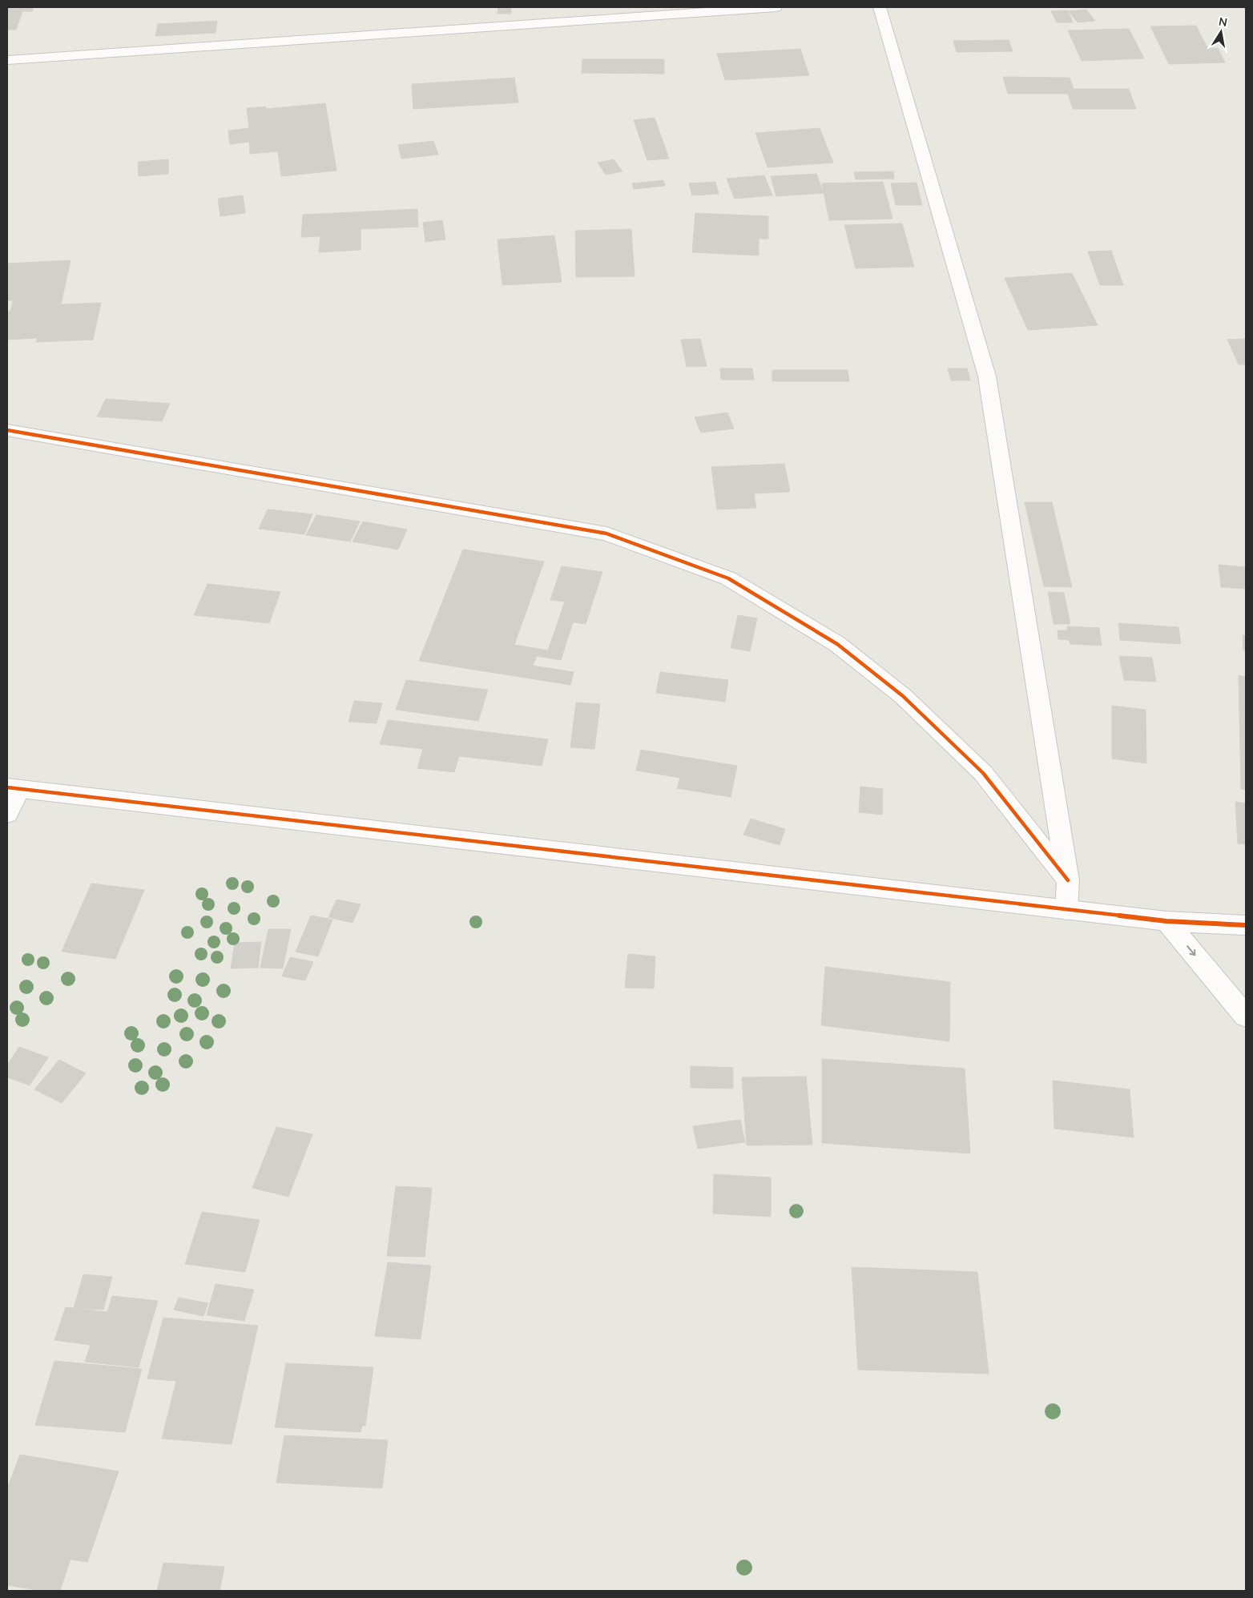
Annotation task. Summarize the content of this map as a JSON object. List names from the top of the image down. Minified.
{"north":"top"}
